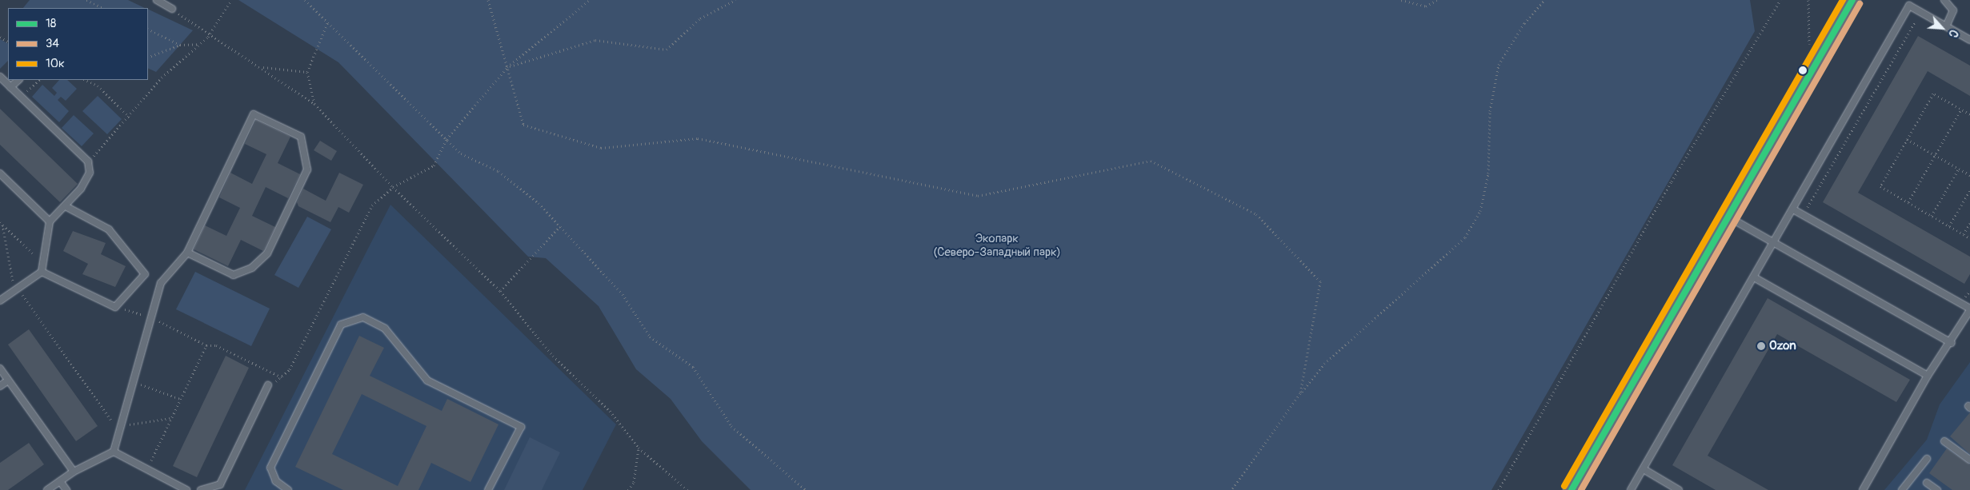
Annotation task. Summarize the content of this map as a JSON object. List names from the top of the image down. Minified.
{"parks":["Экопарк (Северо-Западный парк)"],"places":["Ozon"],"lines":["transit line 18","transit line 10к","transit line 34"],"legend":["18","34","10к"],"north":"bottom right"}
